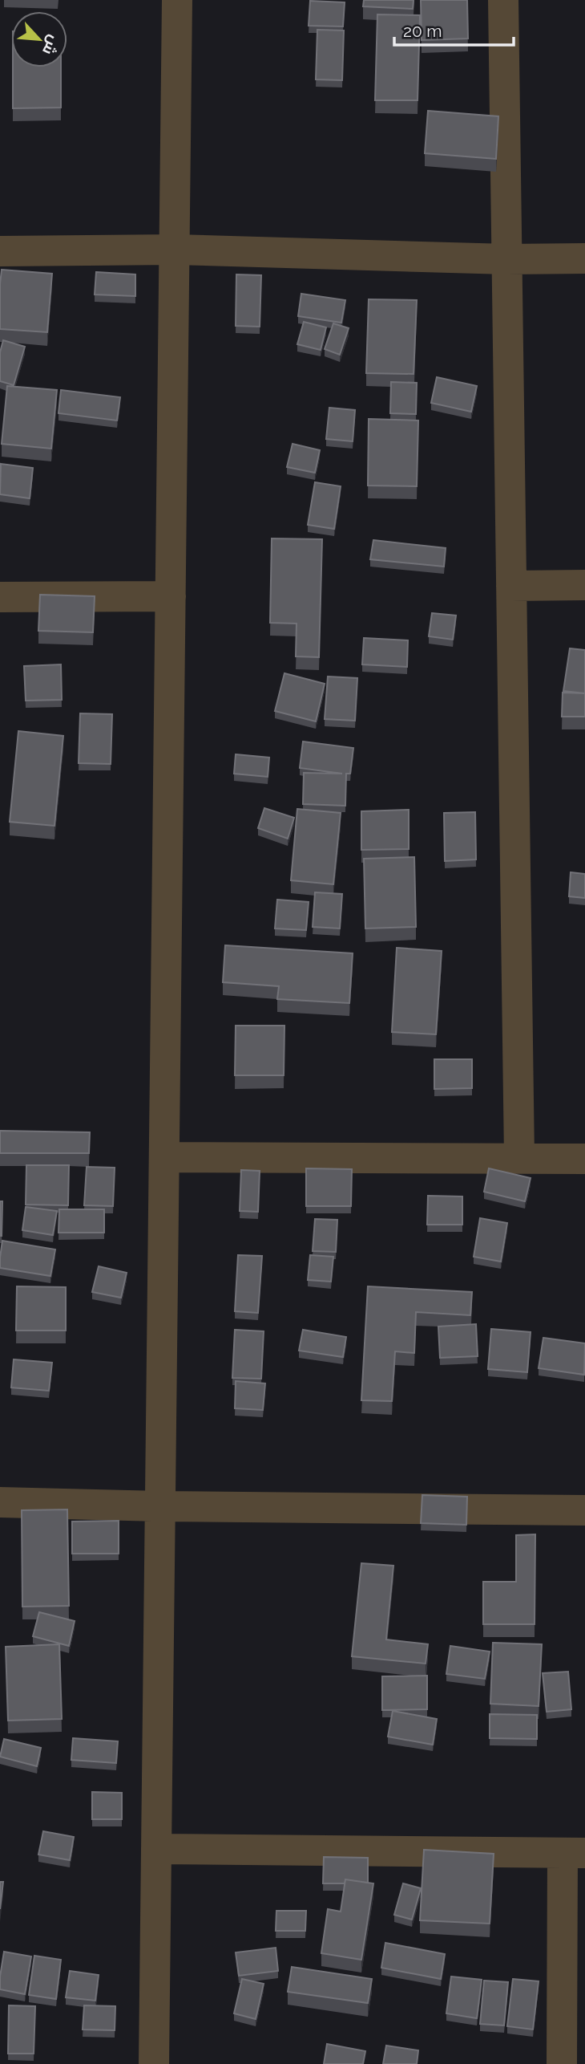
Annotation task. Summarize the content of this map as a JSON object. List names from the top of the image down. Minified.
{"scale_bar":"20 m","north":"bottom right"}
